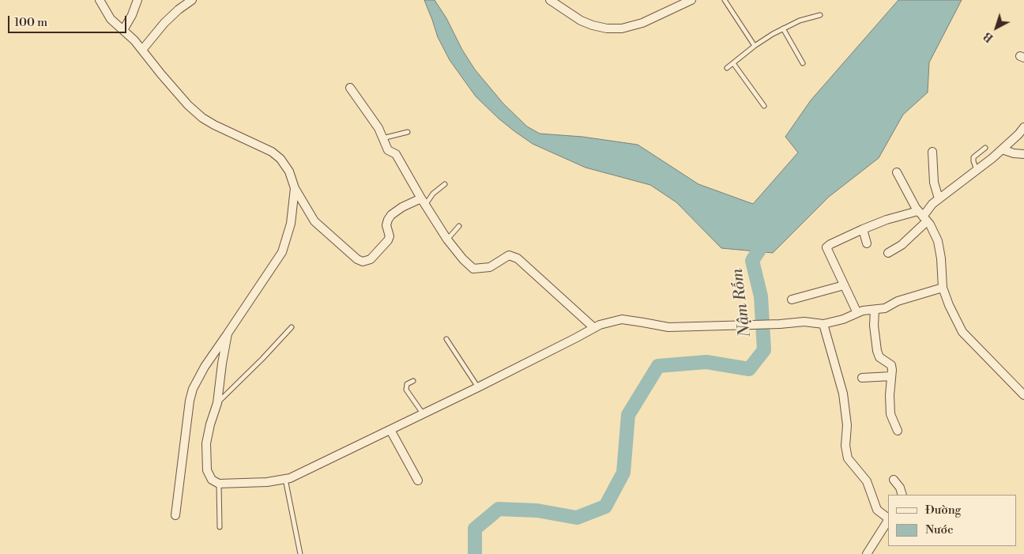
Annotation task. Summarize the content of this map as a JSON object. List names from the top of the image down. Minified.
{"water":["Nậm Rốm"],"legend":["Đường","Nước"],"scale_bar":"100 m","north":"bottom left"}
